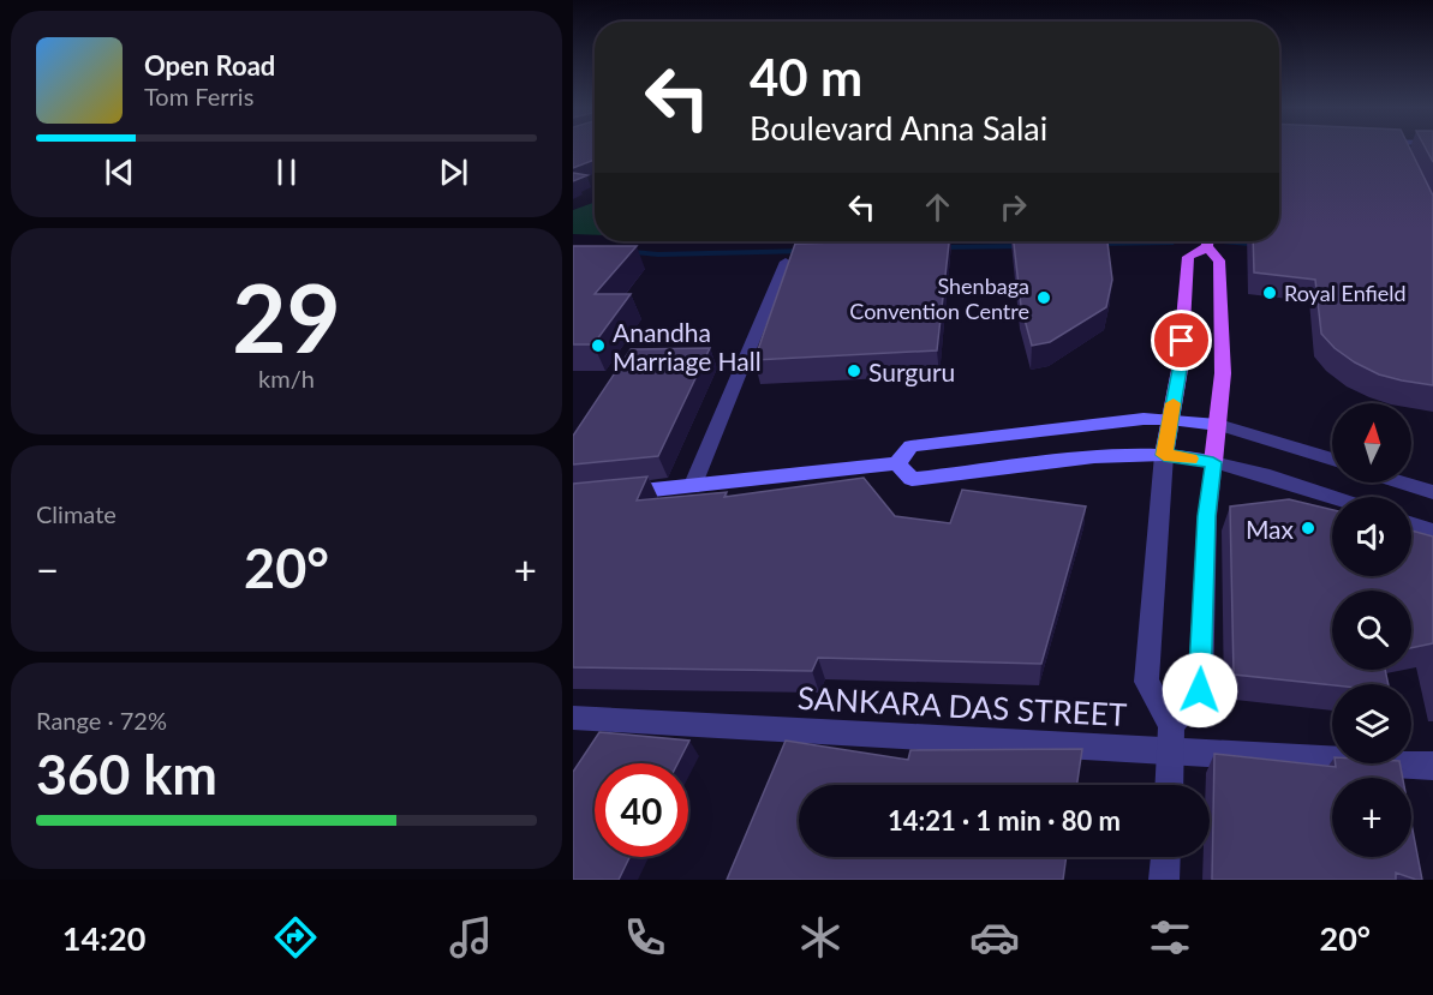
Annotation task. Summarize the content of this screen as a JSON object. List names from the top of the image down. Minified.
{"streets":{"street":["SANKARA DAS STREET"]},"places":["Royal Enfield","Shenbaga Convention Centre","Anandha Marriage Hall","Surguru","Max"],"north":"top","page":{"turn":["40 m","Boulevard Anna Salai"],"song":["Open Road","Tom Ferris"],"tile":[["29","km/h"],"Climate",["Range · 72%","360 km"]],"map_buttons":"+","heat":["−","20°","+"],"limit":"40","trip":"14:21 · 1 min · 80 m","tabs":["14:20","20°"]}}
